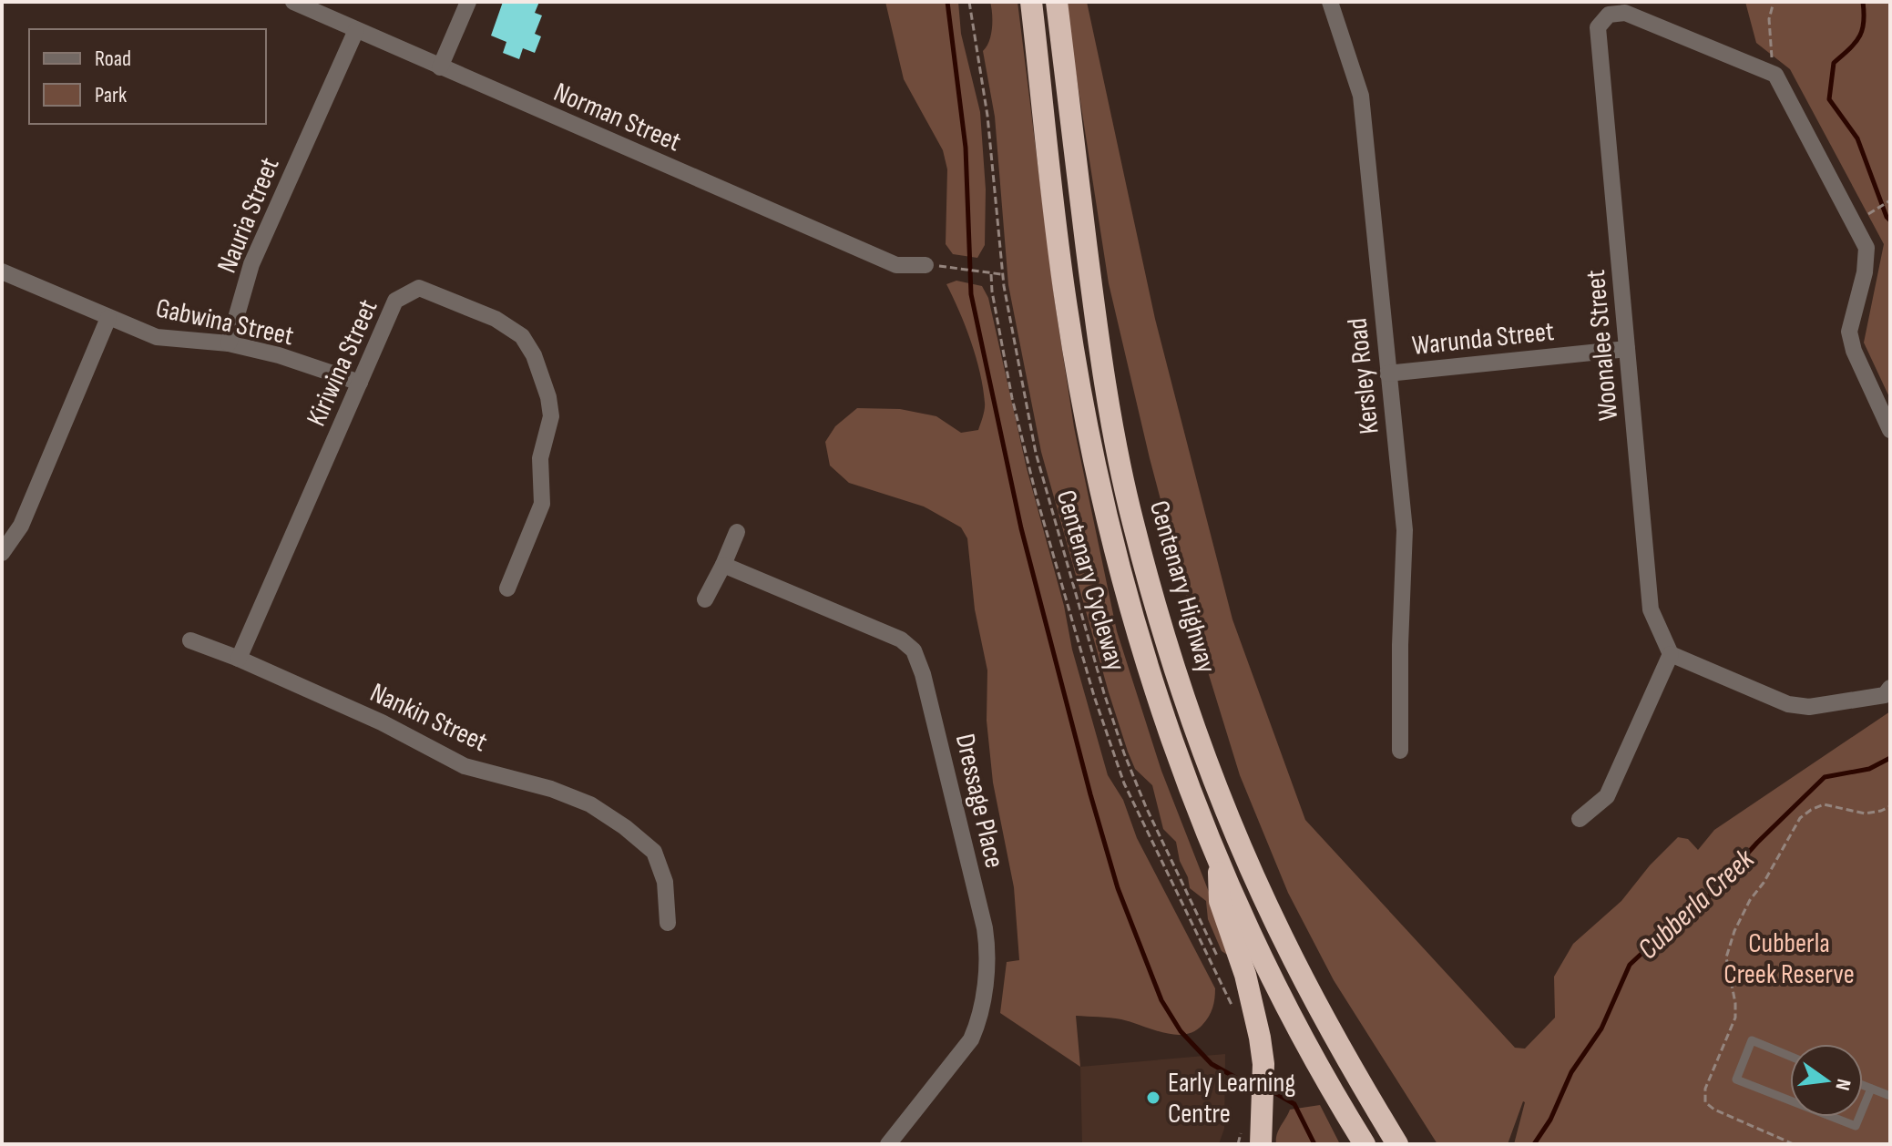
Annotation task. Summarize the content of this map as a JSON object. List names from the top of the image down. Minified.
{"streets":{"highway":["Centenary Highway"],"street":["Norman Street","Nauria Street","Gabwina Street","Warunda Street","Woonalee Street","Kiriwina Street","Kersley Road","Nankin Street","Dressage Place"],"path":["Centenary Cycleway"]},"crossings":[["Norman Street","Nauria Street"],["Nauria Street","Gabwina Street"],["Gabwina Street","Kiriwina Street"],["Warunda Street","Woonalee Street"],["Warunda Street","Kersley Road"],["Kiriwina Street","Nankin Street"]],"water":["Cubberla Creek"],"parks":["Cubberla Creek Reserve"],"places":["Early Learning Centre"],"legend":["Road","Park"],"north":"right"}
